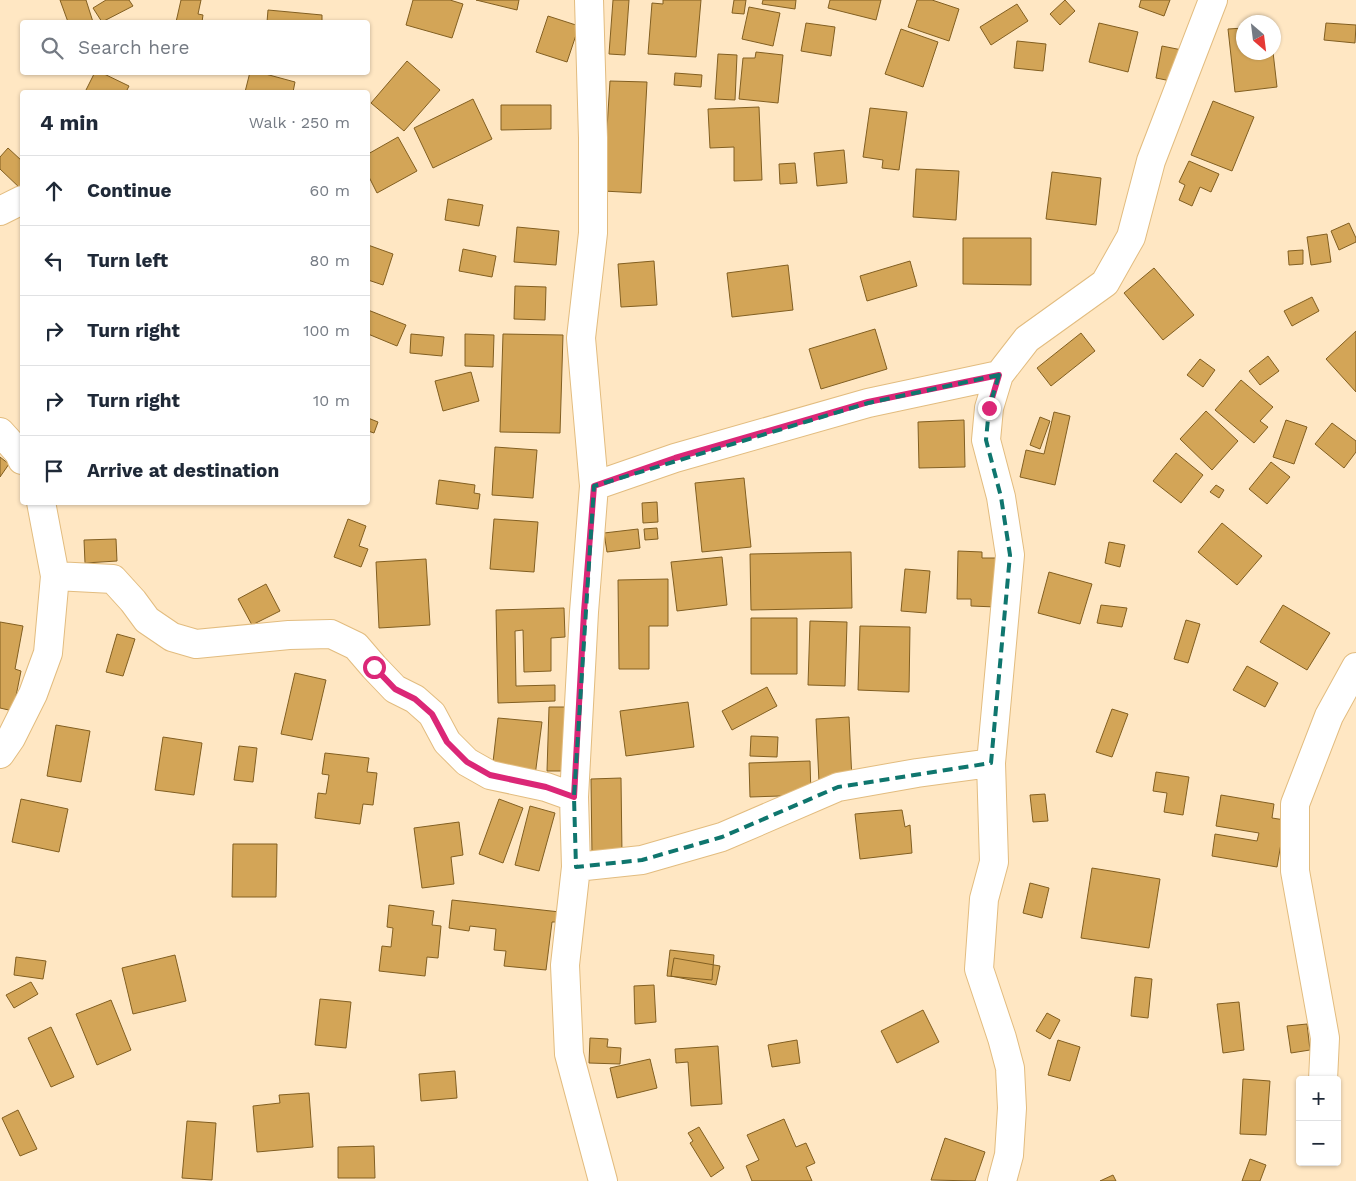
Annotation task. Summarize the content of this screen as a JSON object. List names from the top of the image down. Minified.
{"north":"bottom right","page":{"search":"Search here","heading":["4 min","Walk · 250 m"],"list":[["Continue","60 m"],["Turn left","80 m"],["Turn right","100 m"],["Turn right","10 m"],"Arrive at destination"],"map_buttons":["+","−"]}}
